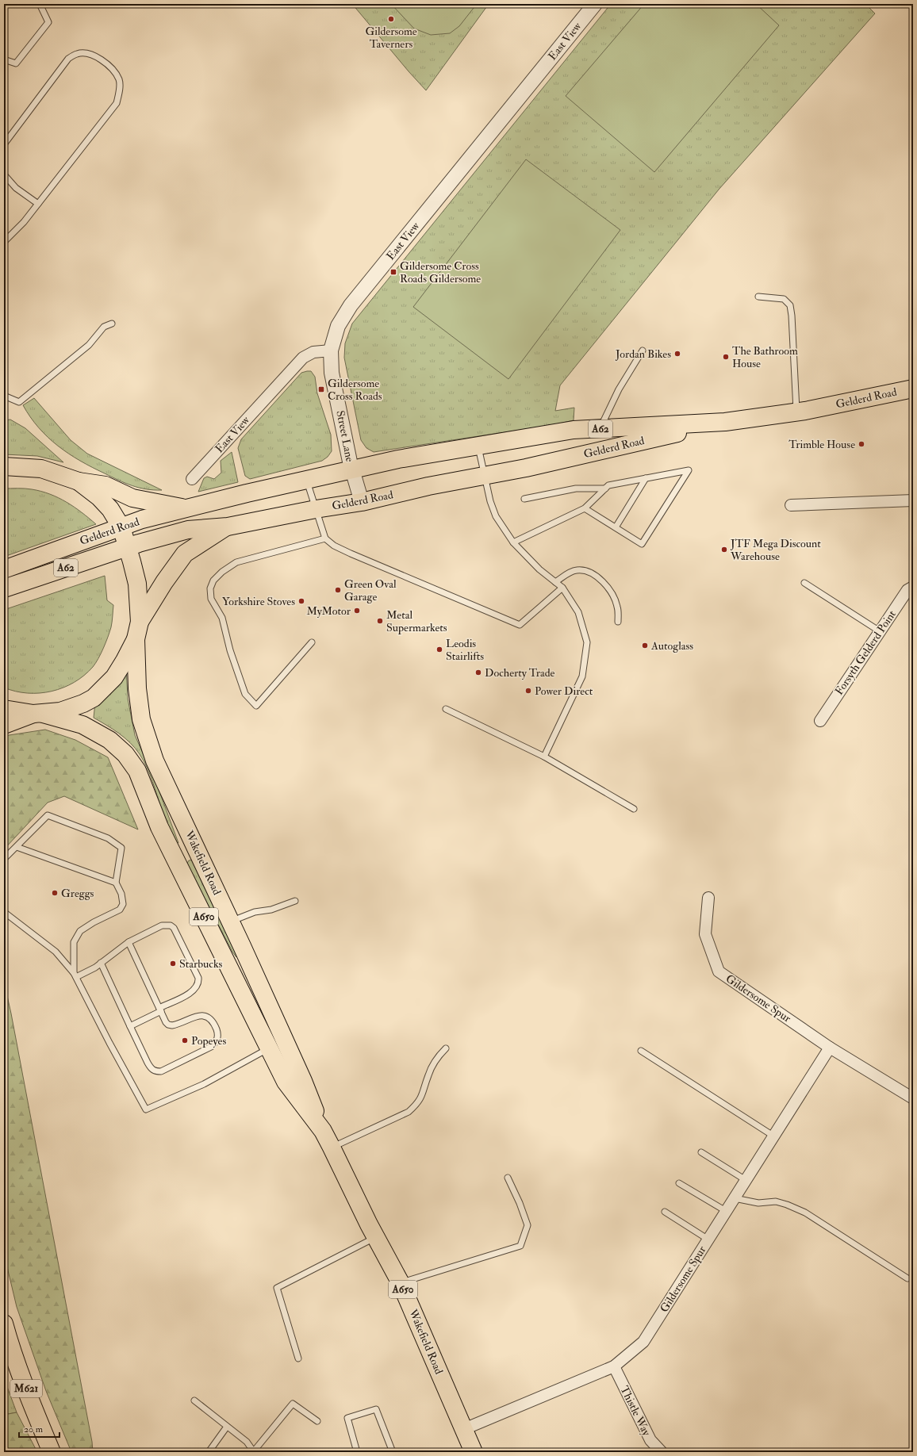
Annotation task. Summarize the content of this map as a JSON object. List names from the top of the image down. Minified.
{"streets":{"main road":["Gelderd Road","A62","Wakefield Road","A650","M621"],"street":["East View","Street Lane","Forsyth Gelderd Point","Gildersome Spur","Thistle Way"]},"crossings":[["East View","Street Lane"],["Gelderd Road","Street Lane"],["Wakefield Road","Gildersome Spur"],["Gildersome Spur","Thistle Way"]],"places":{"other":["Gildersome Taverners","Jordan Bikes","The Bathroom House","Trimble House","JTF Mega Discount Warehouse","Green Oval Garage","Yorkshire Stoves","MyMotor","Metal Supermarkets","Autoglass","Leodis Stairlifts","Docherty Trade","Power Direct","Greggs","Starbucks","Popeyes"],"transit":["Gildersome Cross Roads Gildersome","Gildersome Cross Roads"]},"scale_bar":"20 m"}
